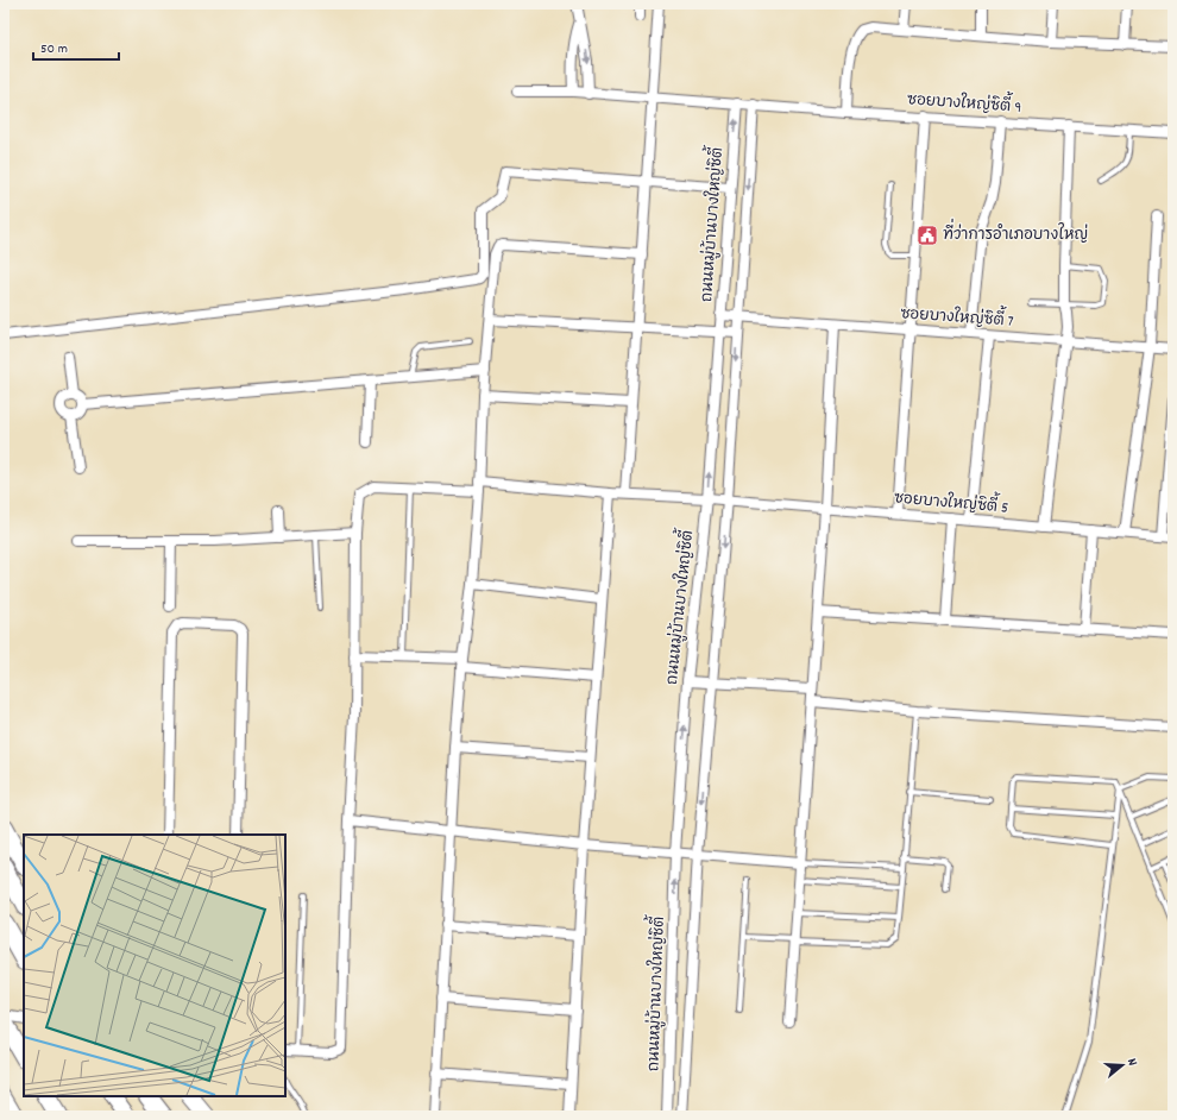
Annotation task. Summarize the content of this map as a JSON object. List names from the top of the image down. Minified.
{"streets":{"street":["ซอยบางใหญ่ซิตี้ 9","ถนนหมู่บ้านบางใหญ่ซิตี้","ซอยบางใหญ่ซิตี้ 7","ซอยบางใหญ่ซิตี้ 5"]},"crossings":[["ซอยบางใหญ่ซิตี้ 9","ถนนหมู่บ้านบางใหญ่ซิตี้"],["ถนนหมู่บ้านบางใหญ่ซิตี้","ซอยบางใหญ่ซิตี้ 7"],["ถนนหมู่บ้านบางใหญ่ซิตี้","ซอยบางใหญ่ซิตี้ 5"]],"places":{"public building":["ที่ว่าการอำเภอบางใหญ่"]},"scale_bar":"50 m","north":"right"}
